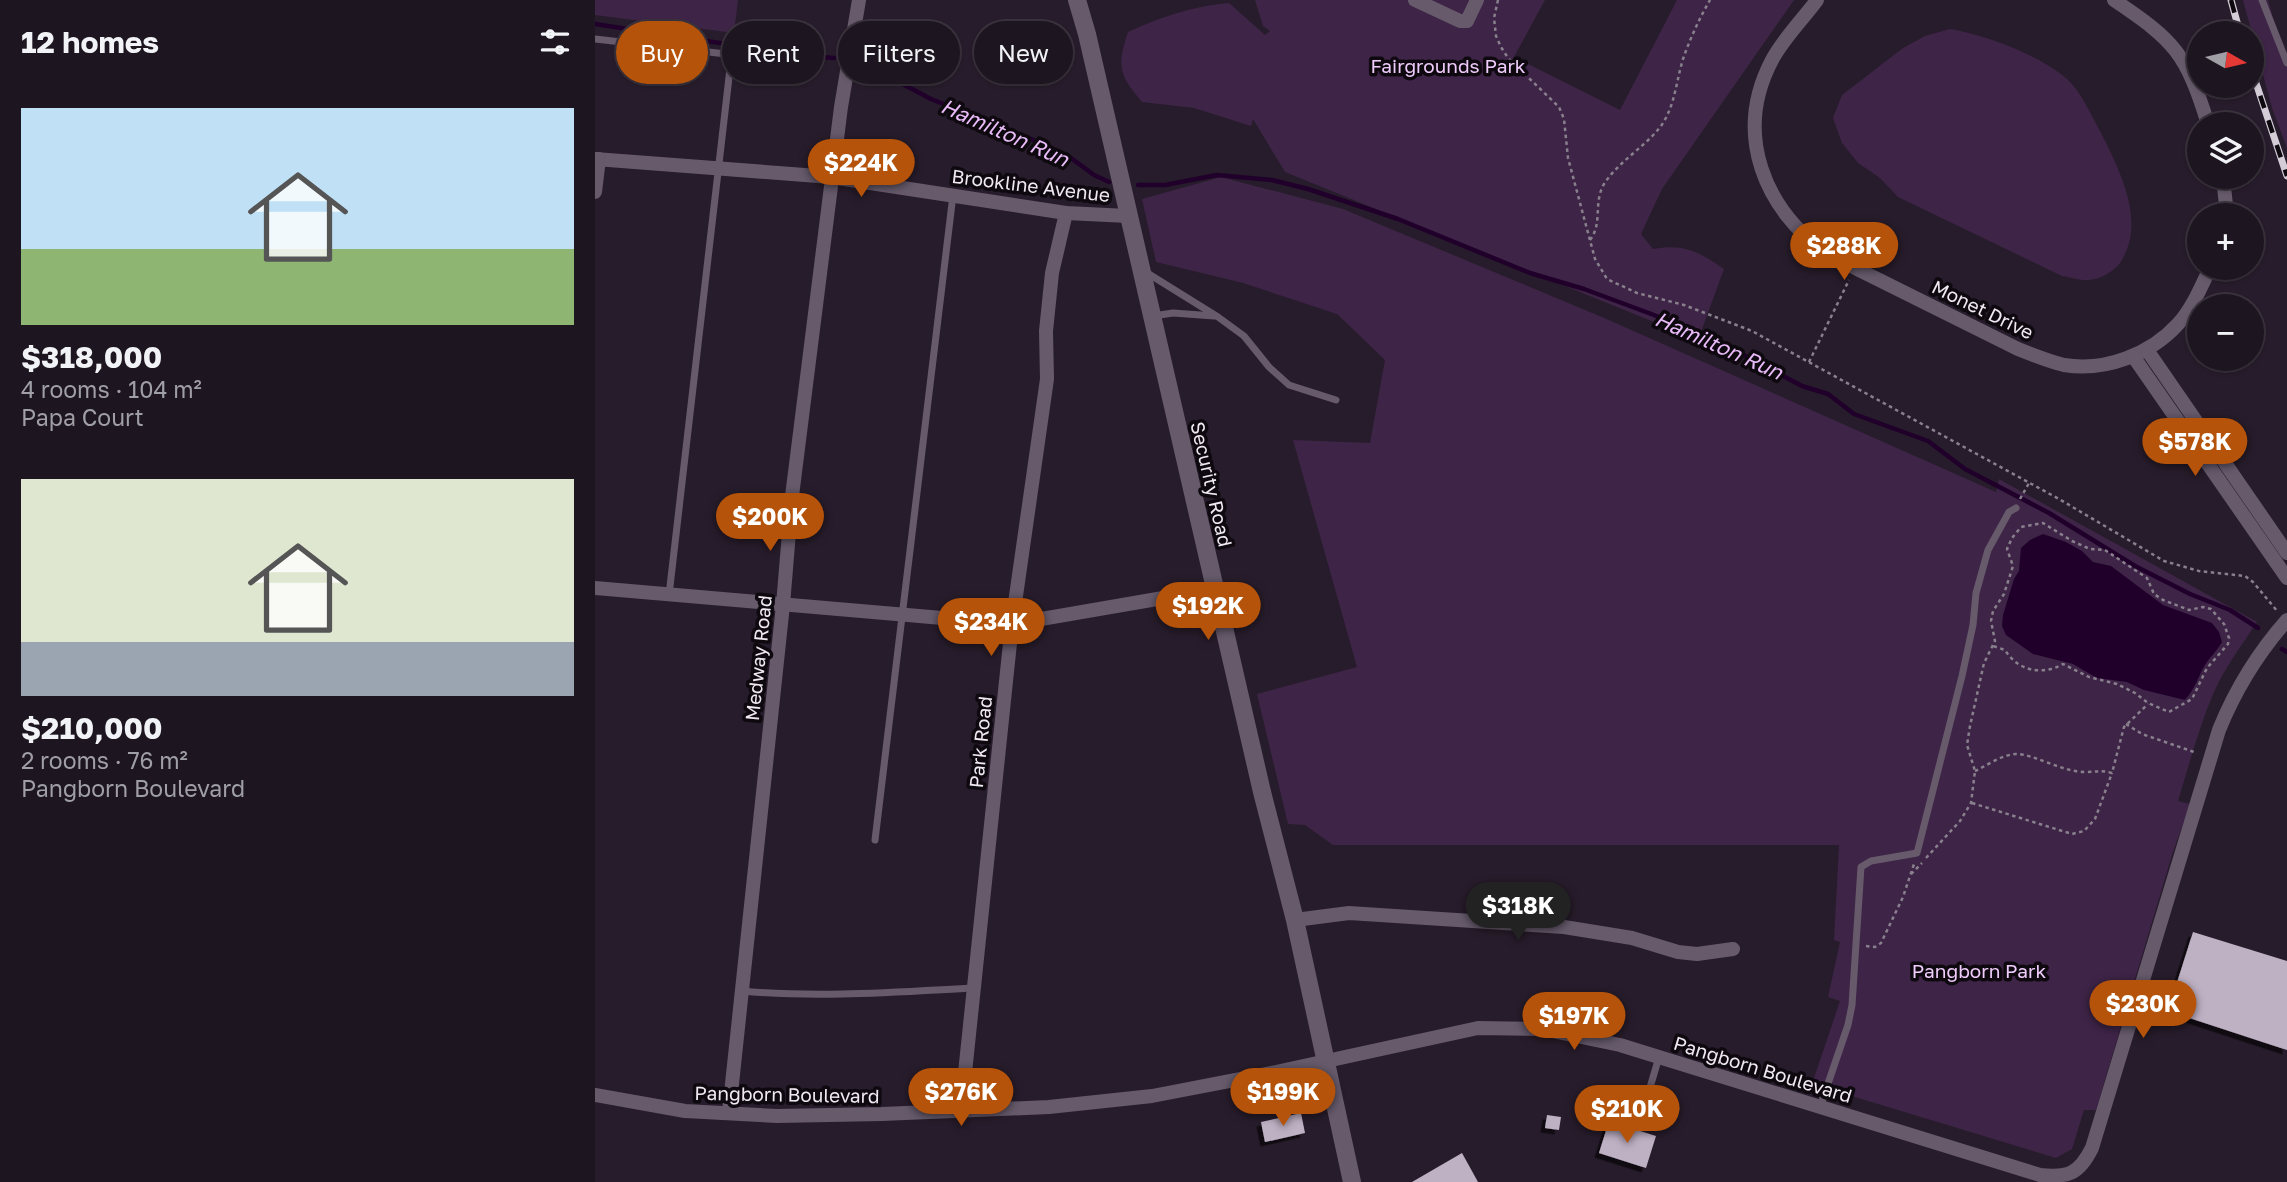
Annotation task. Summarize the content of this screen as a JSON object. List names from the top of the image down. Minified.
{"streets":{"street":["Brookline Avenue","Monet Drive","Security Road","Medway Road","Park Road","Pangborn Boulevard"]},"crossings":[["Brookline Avenue","Security Road"],["Brookline Avenue","Medway Road"],["Brookline Avenue","Park Road"],["Security Road","Pangborn Boulevard"],["Medway Road","Pangborn Boulevard"],["Park Road","Pangborn Boulevard"]],"water":["Hamilton Run"],"parks":["Fairgrounds Park","Pangborn Park"],"north":"right","page":{"heading":"12 homes","map_buttons":["+","−"],"chip":["Buy","Rent","Filters","New"],"list":[{"name":"$318,000","note":"4 rooms · 104 m² · Papa Court"},{"name":"$210,000","note":"2 rooms · 76 m² · Pangborn Boulevard"}],"price":["$224K","$288K","$578K","$200K","$192K","$234K","$318K","$230K","$197K","$276K","$199K","$210K"]}}
